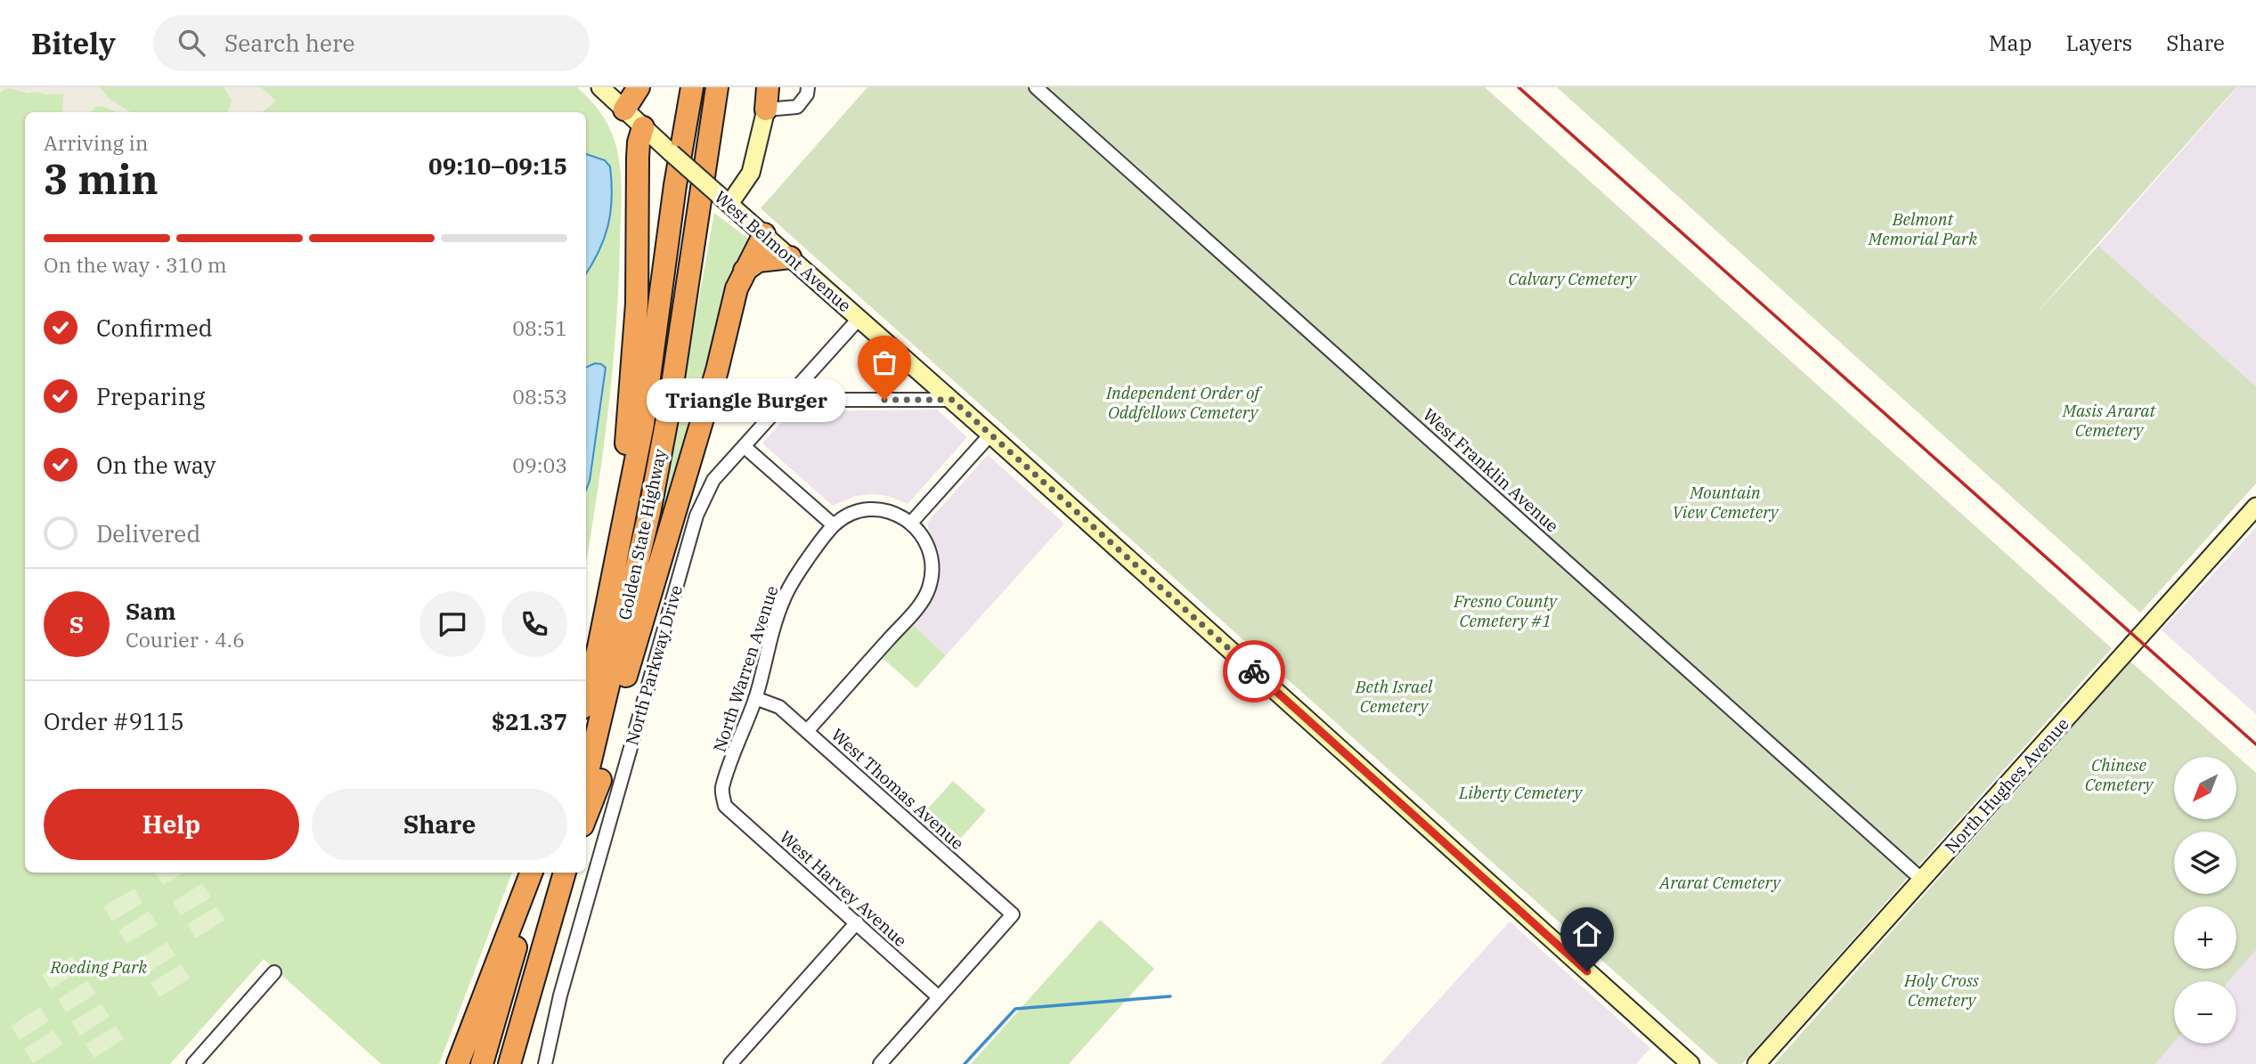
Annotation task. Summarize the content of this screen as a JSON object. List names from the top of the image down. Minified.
{"streets":{"highway":["Golden State Highway"],"main road":["West Belmont Avenue","North Hughes Avenue"],"street":["West Franklin Avenue","North Parkway Drive","North Warren Avenue","West Thomas Avenue","West Harvey Avenue"]},"crossings":[["West Belmont Avenue","North Parkway Drive"],["West Franklin Avenue","North Hughes Avenue"],["North Warren Avenue","West Thomas Avenue"],["North Warren Avenue","West Harvey Avenue"],["West Thomas Avenue","West Harvey Avenue"]],"parks":["Belmont Memorial Park","Calvary Cemetery","Independent Order of Oddfellows Cemetery","Masis Ararat Cemetery","Mountain View Cemetery","Fresno County Cemetery #1","Beth Israel Cemetery","Chinese Cemetery","Liberty Cemetery","Ararat Cemetery","Roeding Park","Holy Cross Cemetery"],"places":["Triangle Burger"],"north":"bottom left","page":{"header":"Bitely","search":"Search here","nav":["Map","Layers","Share"],"heading":["3 min","Arriving in","09:10–09:15"],"panel":["Sam","Courier · 4.6","Order #9115","$21.37"],"bar":"On the way · 310 m","list":[["Confirmed","08:51"],["Preparing","08:53"],["On the way","09:03"],"Delivered"],"bubble":"Triangle Burger","round":"S","map_buttons":["+","−"],"buttons":["Help","Share"]}}
